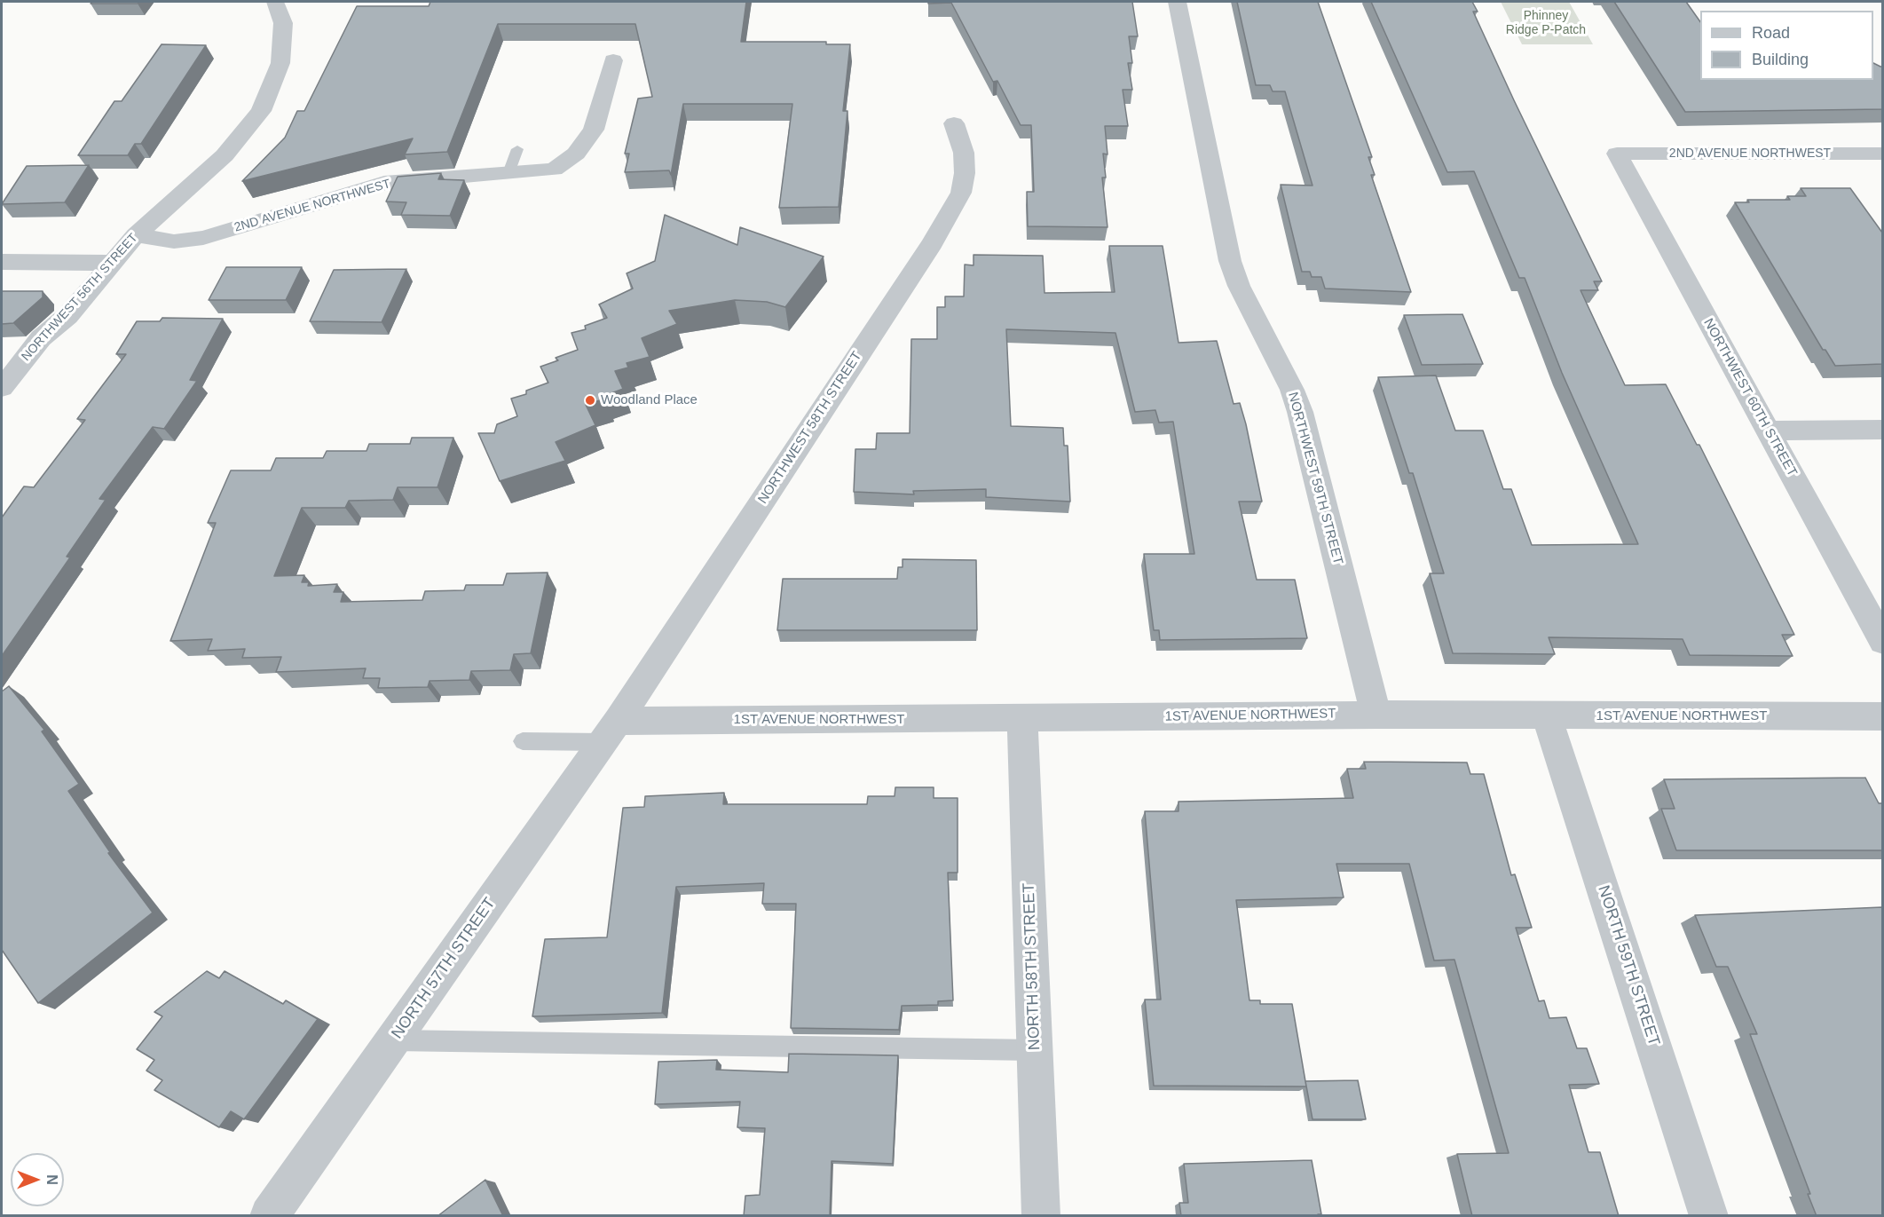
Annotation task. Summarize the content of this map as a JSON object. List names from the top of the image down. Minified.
{"streets":{"street":["2ND AVENUE NORTHWEST","NORTHWEST 56TH STREET","NORTHWEST 60TH STREET","NORTHWEST 58TH STREET","NORTHWEST 59TH STREET","1ST AVENUE NORTHWEST","NORTH 59TH STREET","NORTH 58TH STREET","NORTH 57TH STREET"]},"crossings":[["2ND AVENUE NORTHWEST","NORTHWEST 56TH STREET"],["2ND AVENUE NORTHWEST","NORTHWEST 60TH STREET"],["NORTHWEST 58TH STREET","1ST AVENUE NORTHWEST"],["NORTHWEST 58TH STREET","NORTH 57TH STREET"],["NORTHWEST 59TH STREET","1ST AVENUE NORTHWEST"],["1ST AVENUE NORTHWEST","NORTH 59TH STREET"],["1ST AVENUE NORTHWEST","NORTH 58TH STREET"],["1ST AVENUE NORTHWEST","NORTH 57TH STREET"]],"parks":["Phinney Ridge P-Patch"],"places":["Woodland Place"],"legend":["Road","Building"],"north":"right"}
